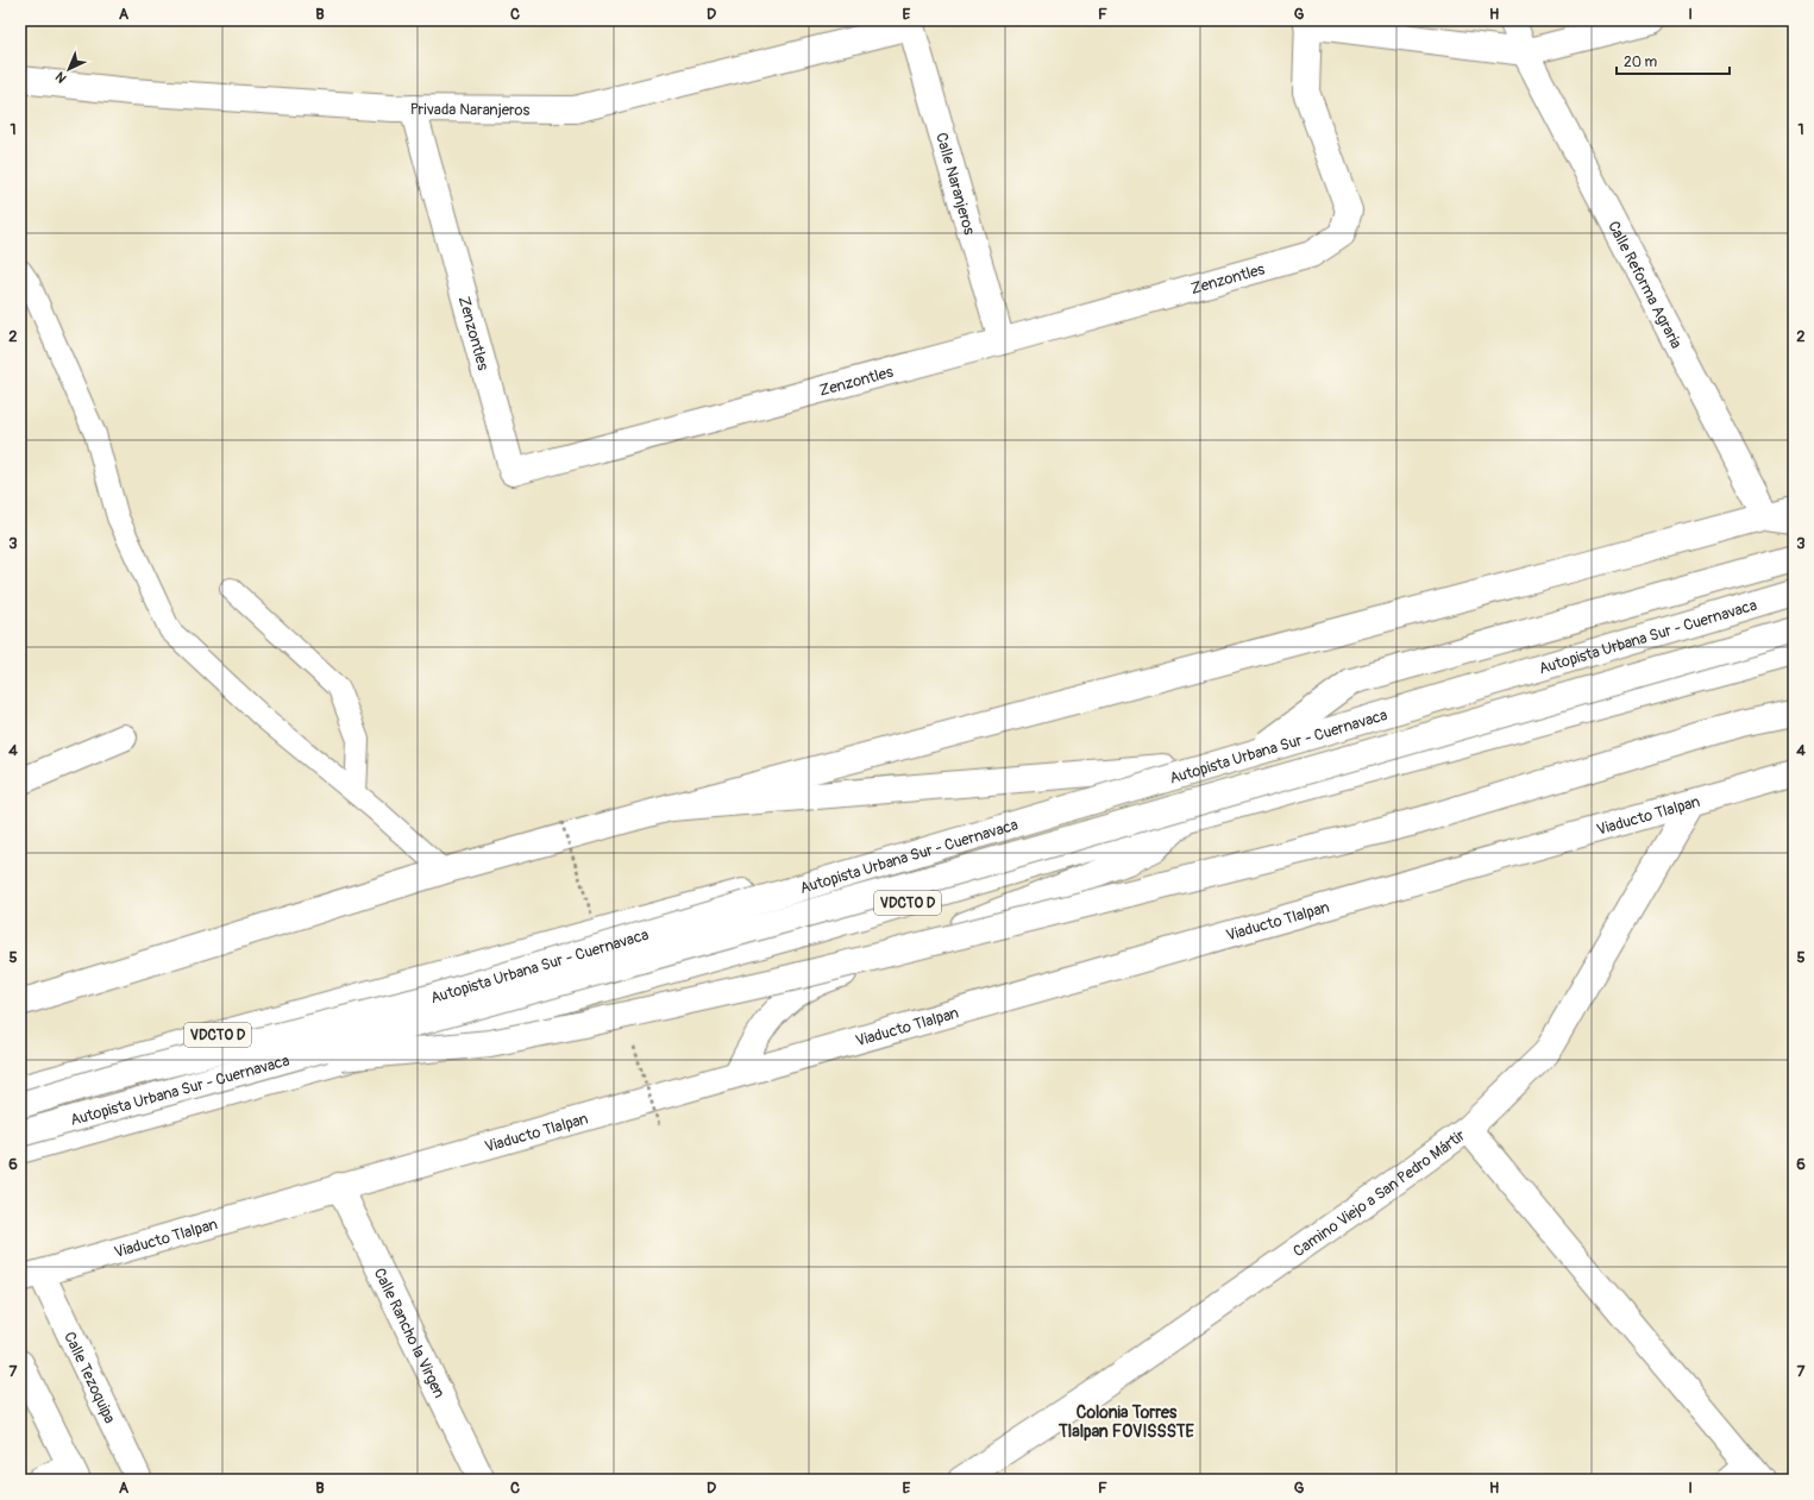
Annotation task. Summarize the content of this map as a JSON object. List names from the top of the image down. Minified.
{"streets":{"main road":["Privada Naranjeros","Calle Naranjeros","Zenzontles","Calle Reforma Agraria","Autopista Urbana Sur - Cuernavaca","Viaducto Tlalpan","VDCTO D","Camino Viejo a San Pedro Mártir","Calle Rancho la Virgen","Calle Tezoquipa"]},"crossings":[["Privada Naranjeros","Calle Naranjeros"],["Privada Naranjeros","Zenzontles"],["Calle Naranjeros","Zenzontles"],["Viaducto Tlalpan","Camino Viejo a San Pedro Mártir"],["Viaducto Tlalpan","Calle Rancho la Virgen"],["Viaducto Tlalpan","Calle Tezoquipa"]],"districts":["Colonia Torres Tlalpan FOVISSSTE"],"scale_bar":"20 m","north":"bottom left","grid":{"columns":["A","B","C","D","E","F","G","H","I"],"rows":["1","2","3","4","5","6","7"]}}
